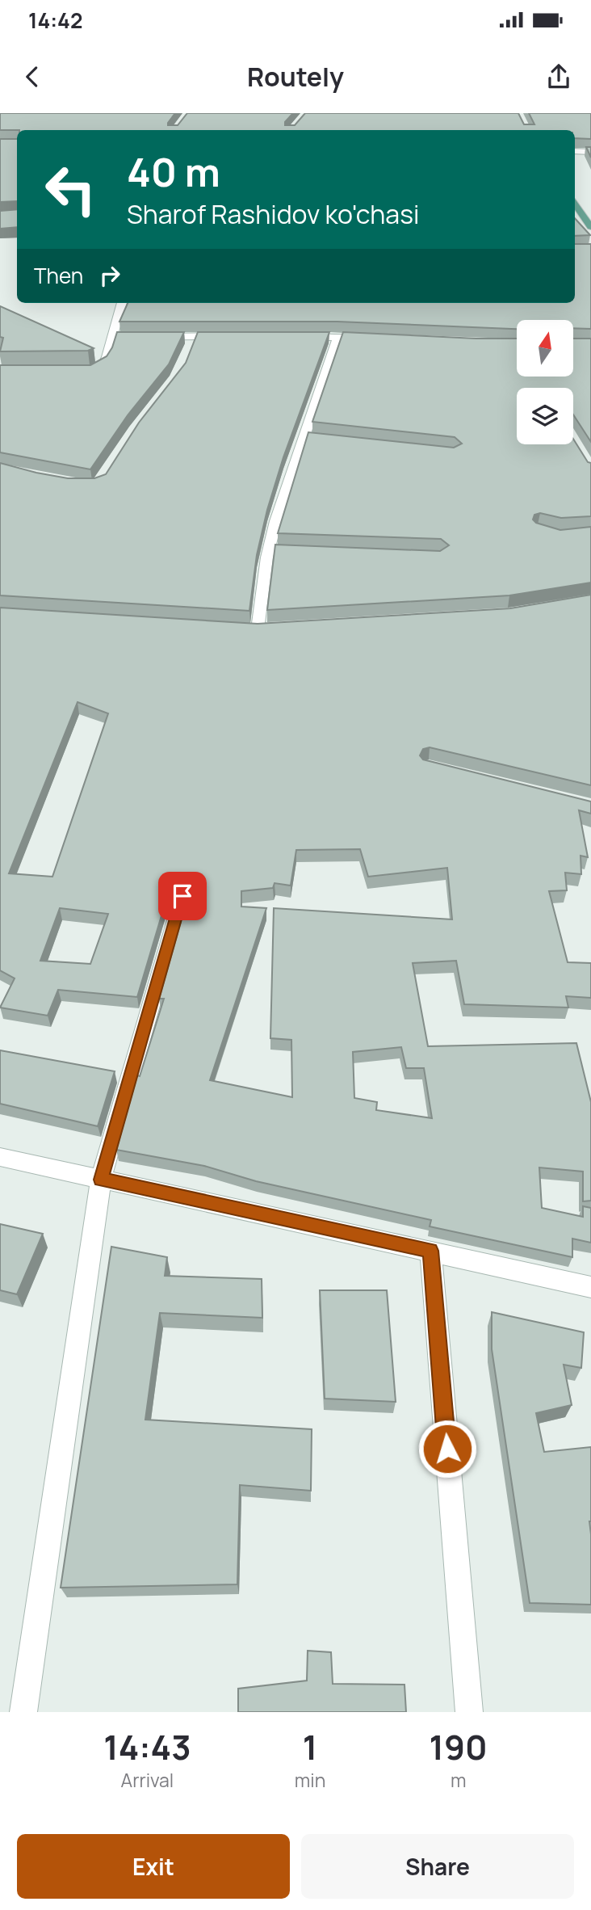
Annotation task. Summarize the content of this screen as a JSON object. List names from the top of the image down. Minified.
{"north":"top","page":{"status":"14:42","header":"Routely","turn":["40 m","Sharof Rashidov ko'chasi"],"then":"Then","eta":["14:43","Arrival","1","min","190","m"],"buttons":["Exit","Share"]}}
